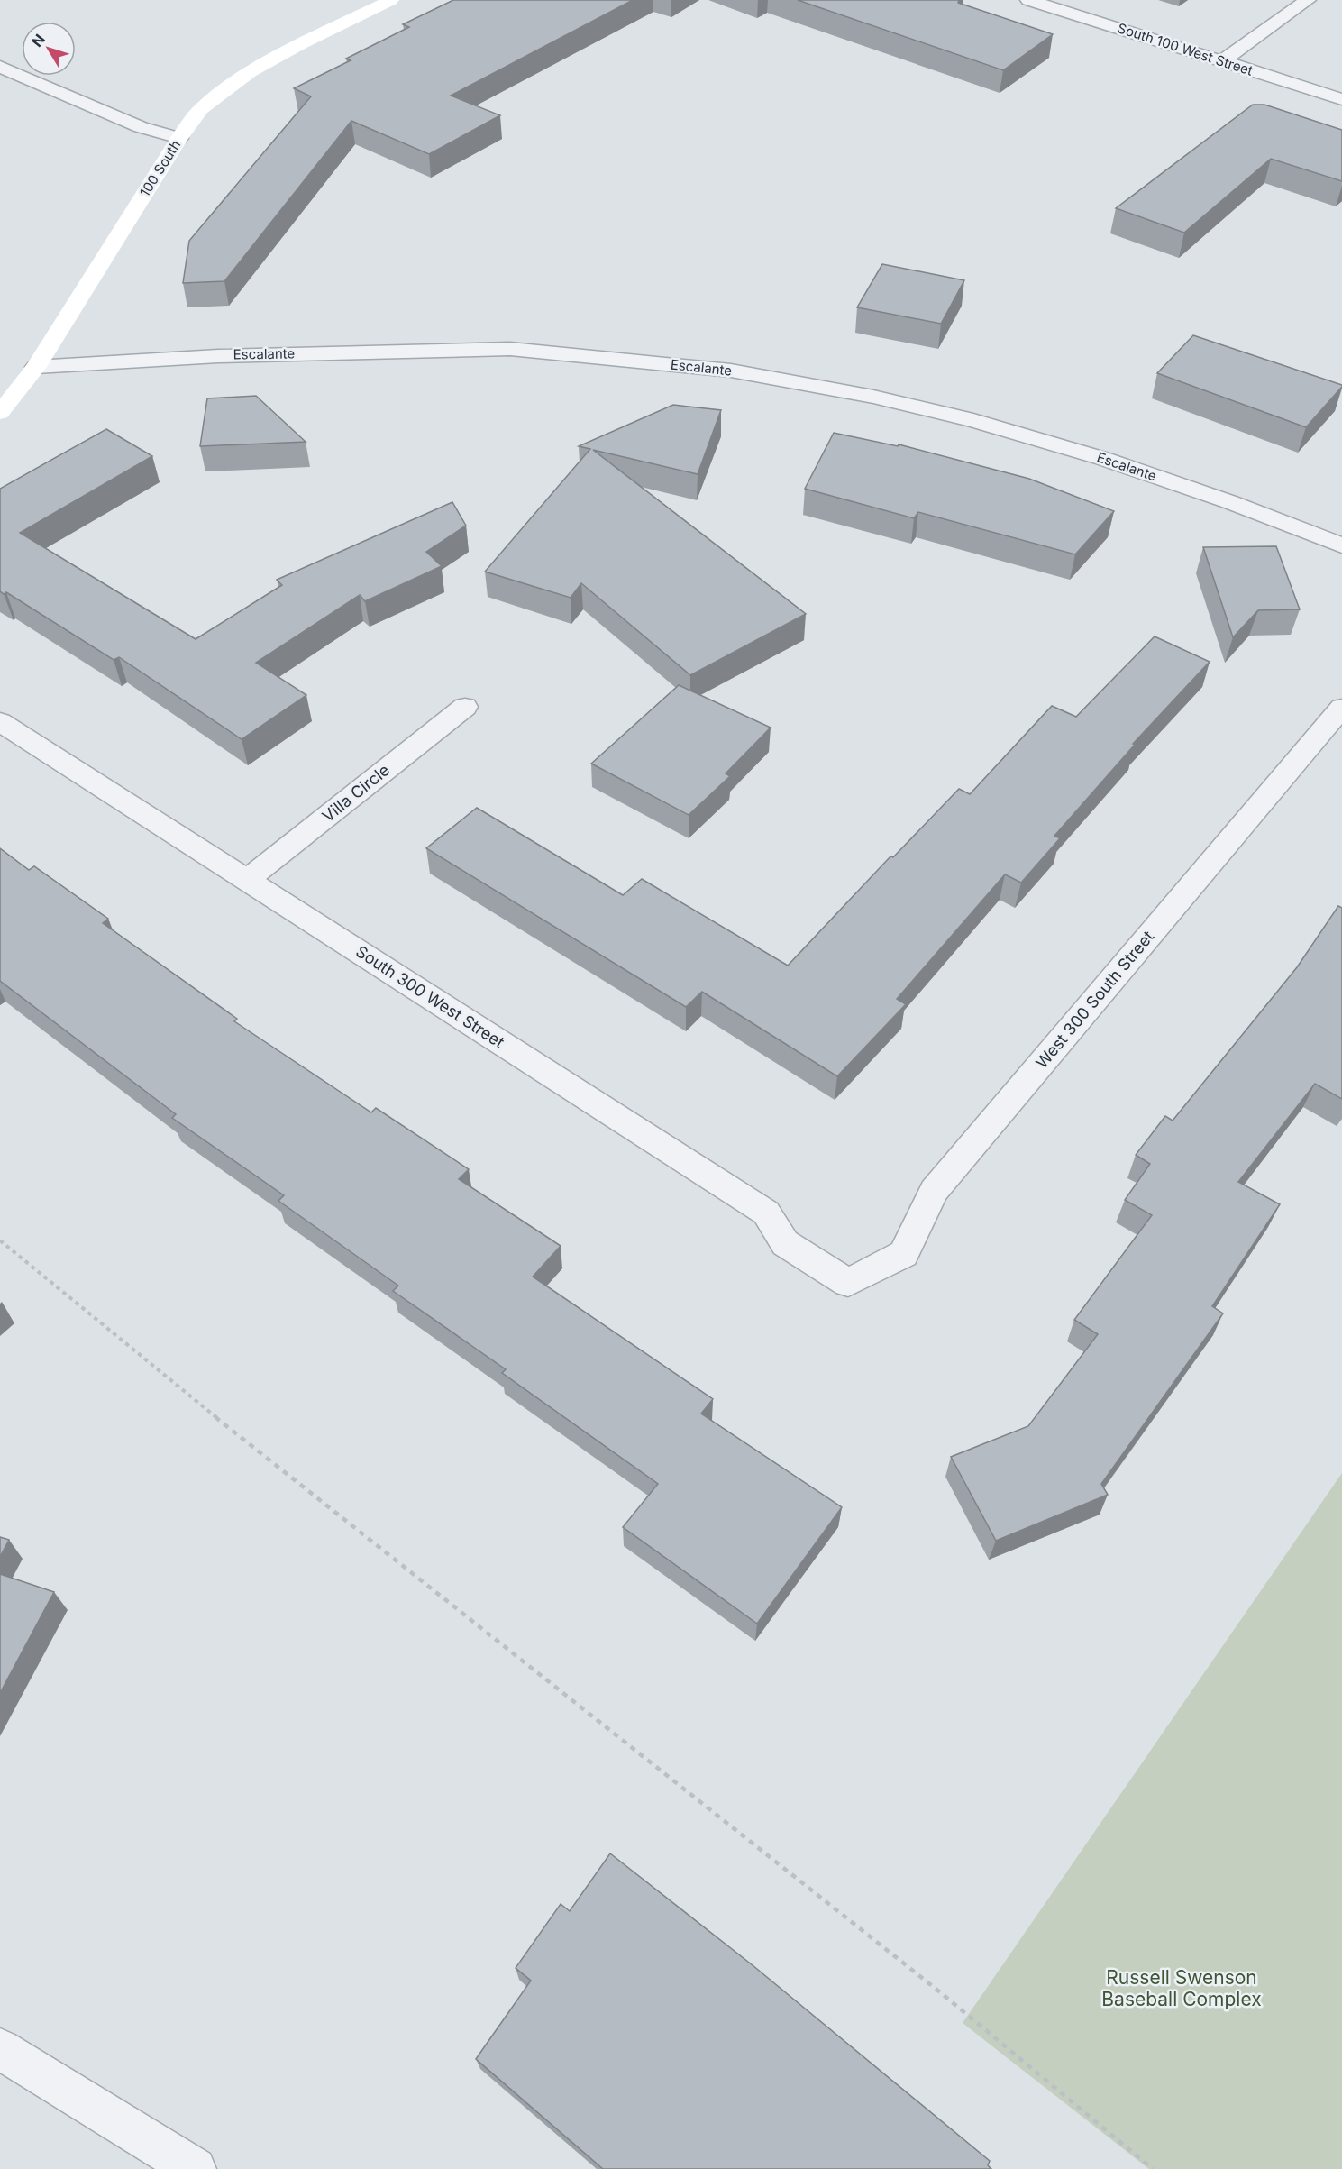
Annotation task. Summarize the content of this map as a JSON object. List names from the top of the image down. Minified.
{"streets":{"street":["South 100 West Street","100 South","Escalante","Villa Circle","South 300 West Street","West 300 South Street"]},"crossings":[["100 South","Escalante"],["Villa Circle","South 300 West Street"],["South 300 West Street","West 300 South Street"]],"parks":["Russell Swenson Baseball Complex"],"north":"top left"}
